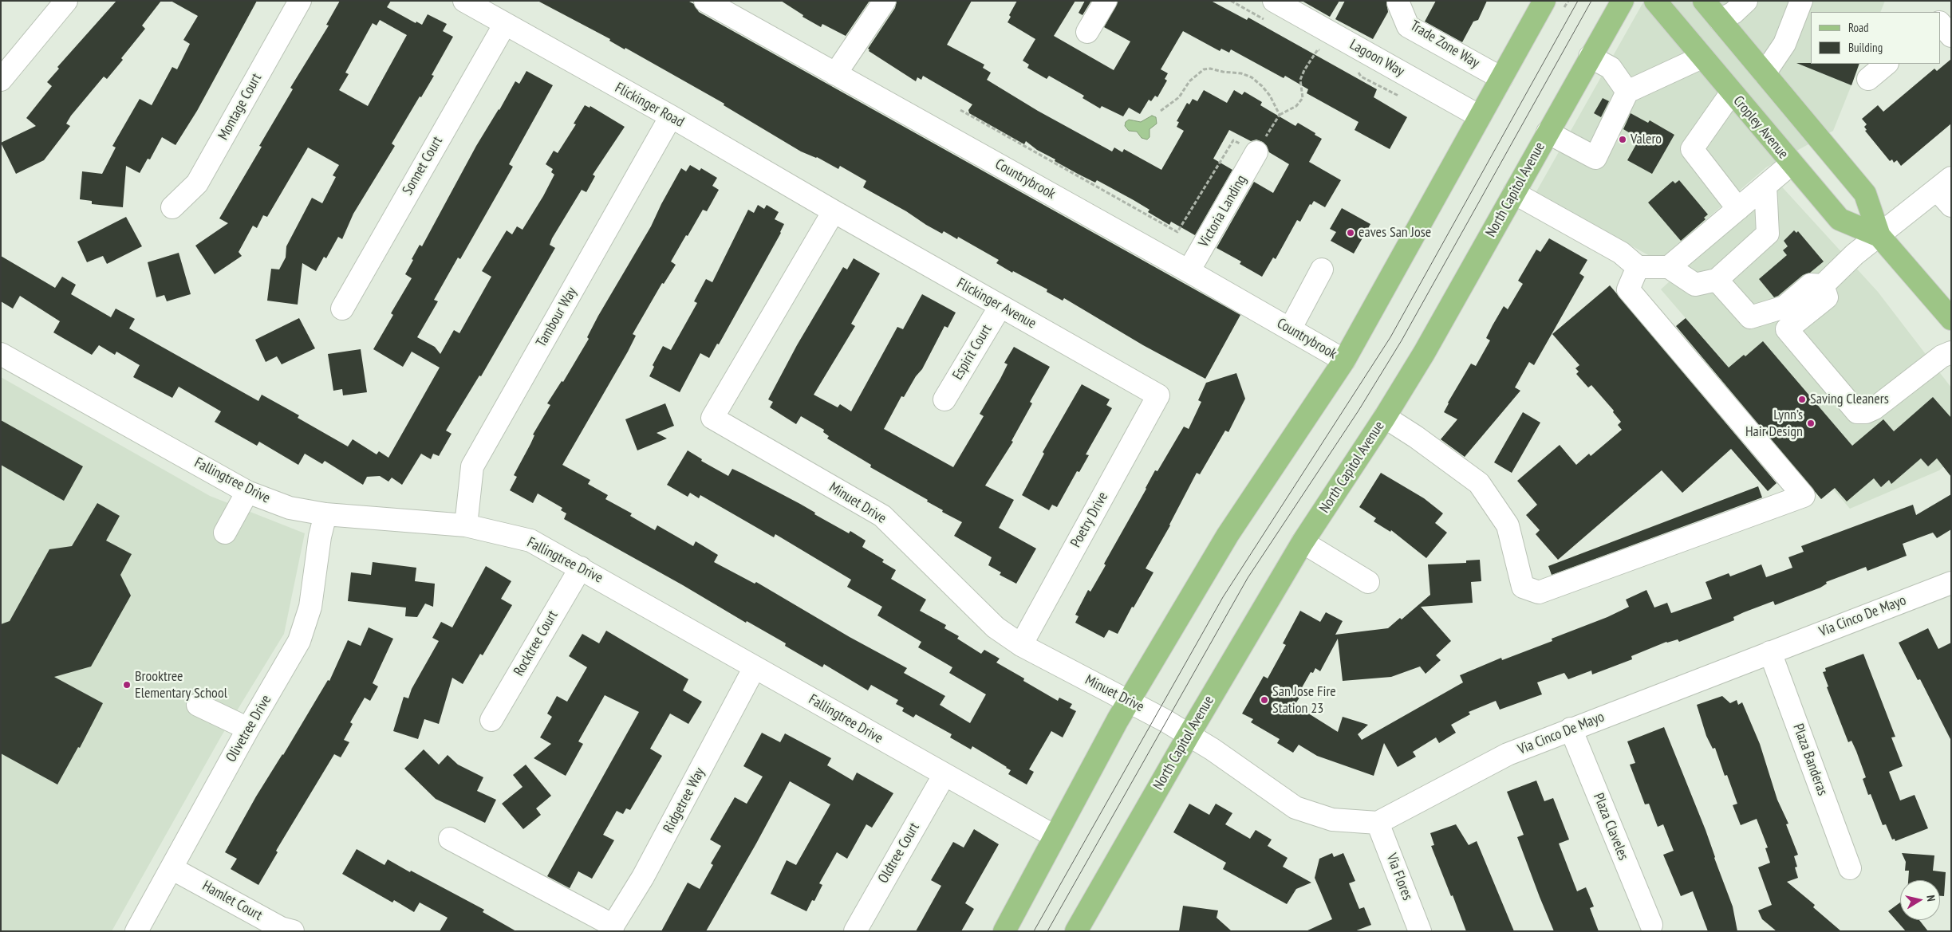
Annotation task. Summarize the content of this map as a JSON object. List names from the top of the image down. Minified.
{"streets":{"main road":["Cropley Avenue","North Capitol Avenue"],"street":["Trade Zone Way","Lagoon Way","Flickinger Road","Montage Court","Sonnet Court","Countrybrook","Victoria Landing","Flickinger Avenue","Tambour Way","Espirit Court","Fallingtree Drive","Minuet Drive","Poetry Drive","Via Cinco De Mayo","Rocktree Court","Olivetree Drive","Plaza Banderas","Ridgetree Way","Plaza Claveles","Oldtree Court","Via Flores","Hamlet Court"]},"crossings":[["Flickinger Road","Sonnet Court"],["Flickinger Road","Flickinger Avenue"],["Flickinger Road","Tambour Way"],["Flickinger Road","Minuet Drive"],["Countrybrook","Victoria Landing"],["North Capitol Avenue","Minuet Drive"],["Flickinger Avenue","Espirit Court"],["Flickinger Avenue","Minuet Drive"],["Flickinger Avenue","Poetry Drive"],["Tambour Way","Fallingtree Drive"],["Fallingtree Drive","Rocktree Court"],["Fallingtree Drive","Olivetree Drive"],["Fallingtree Drive","Ridgetree Way"],["Fallingtree Drive","Oldtree Court"],["Minuet Drive","Poetry Drive"],["Via Cinco De Mayo","Plaza Banderas"],["Via Cinco De Mayo","Plaza Claveles"],["Via Cinco De Mayo","Via Flores"],["Olivetree Drive","Hamlet Court"]],"places":["Valero","eaves San Jose","Saving Cleaners","Lynn’s Hair Design","Brooktree Elementary School","San Jose Fire Station 23"],"legend":["Road","Building"],"north":"right"}
